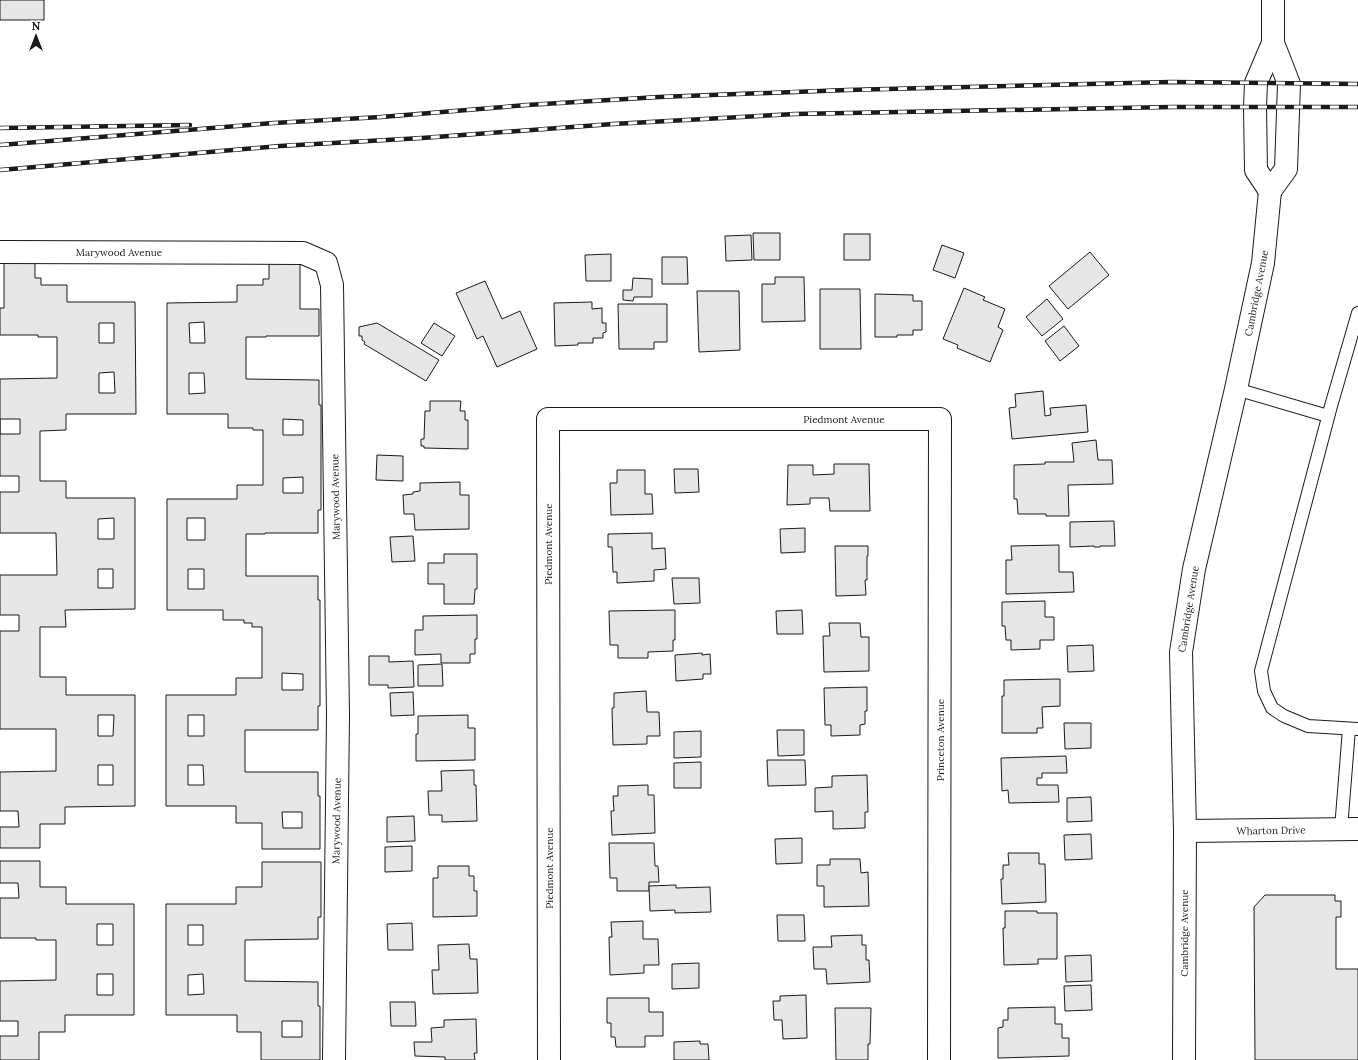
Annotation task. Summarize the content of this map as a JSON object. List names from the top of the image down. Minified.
{"streets":{"street":["Marywood Avenue","Cambridge Avenue","Piedmont Avenue","Princeton Avenue","Wharton Drive"]},"crossings":[["Cambridge Avenue","Wharton Drive"],["Piedmont Avenue","Princeton Avenue"]],"north":"top"}
